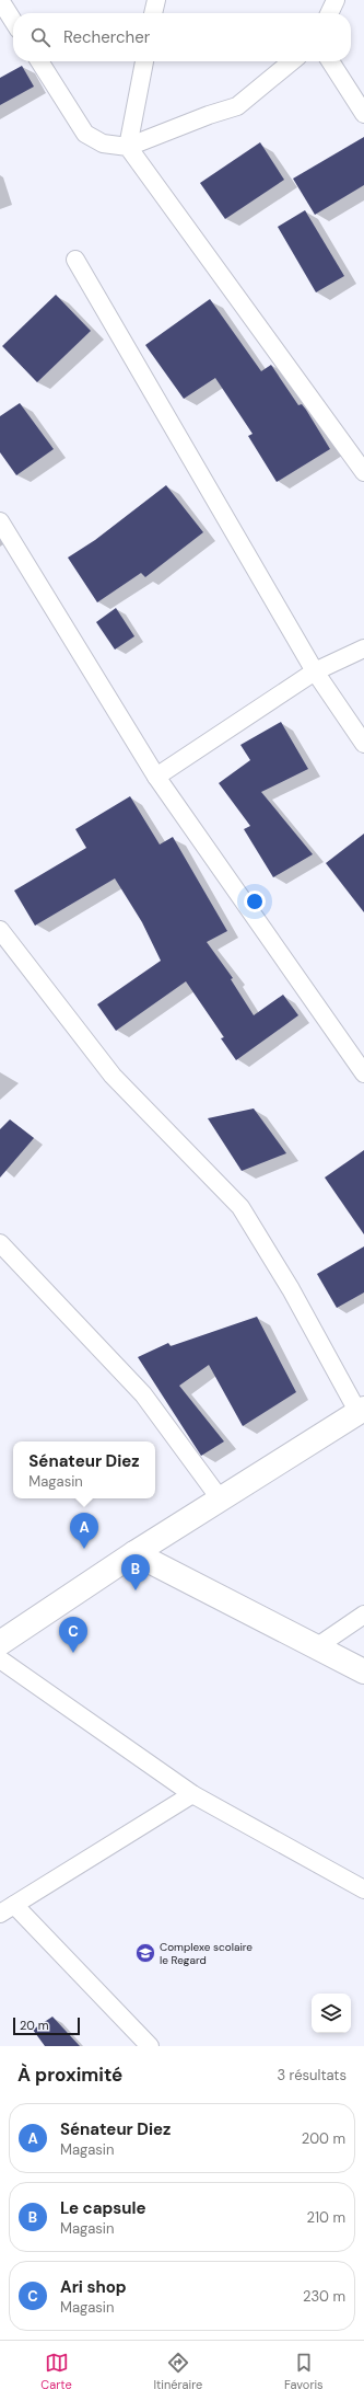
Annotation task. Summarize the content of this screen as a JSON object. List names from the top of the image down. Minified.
{"places":{"school or university":["Complexe scolaire le Regard"]},"scale_bar":"20 m","page":{"search":"Rechercher","popup":["Sénateur Diez","Magasin"],"pins":["A","B","C"],"scale":"20 m","heading":["À proximité","3 résultats"],"list":[{"mark":"A","name":"Sénateur Diez","note":"Magasin","value":"200 m"},{"mark":"B","name":"Le capsule","note":"Magasin","value":"210 m"},{"mark":"C","name":"Ari shop","note":"Magasin","value":"230 m"}],"nav":["Carte","Itinéraire","Favoris"]}}
